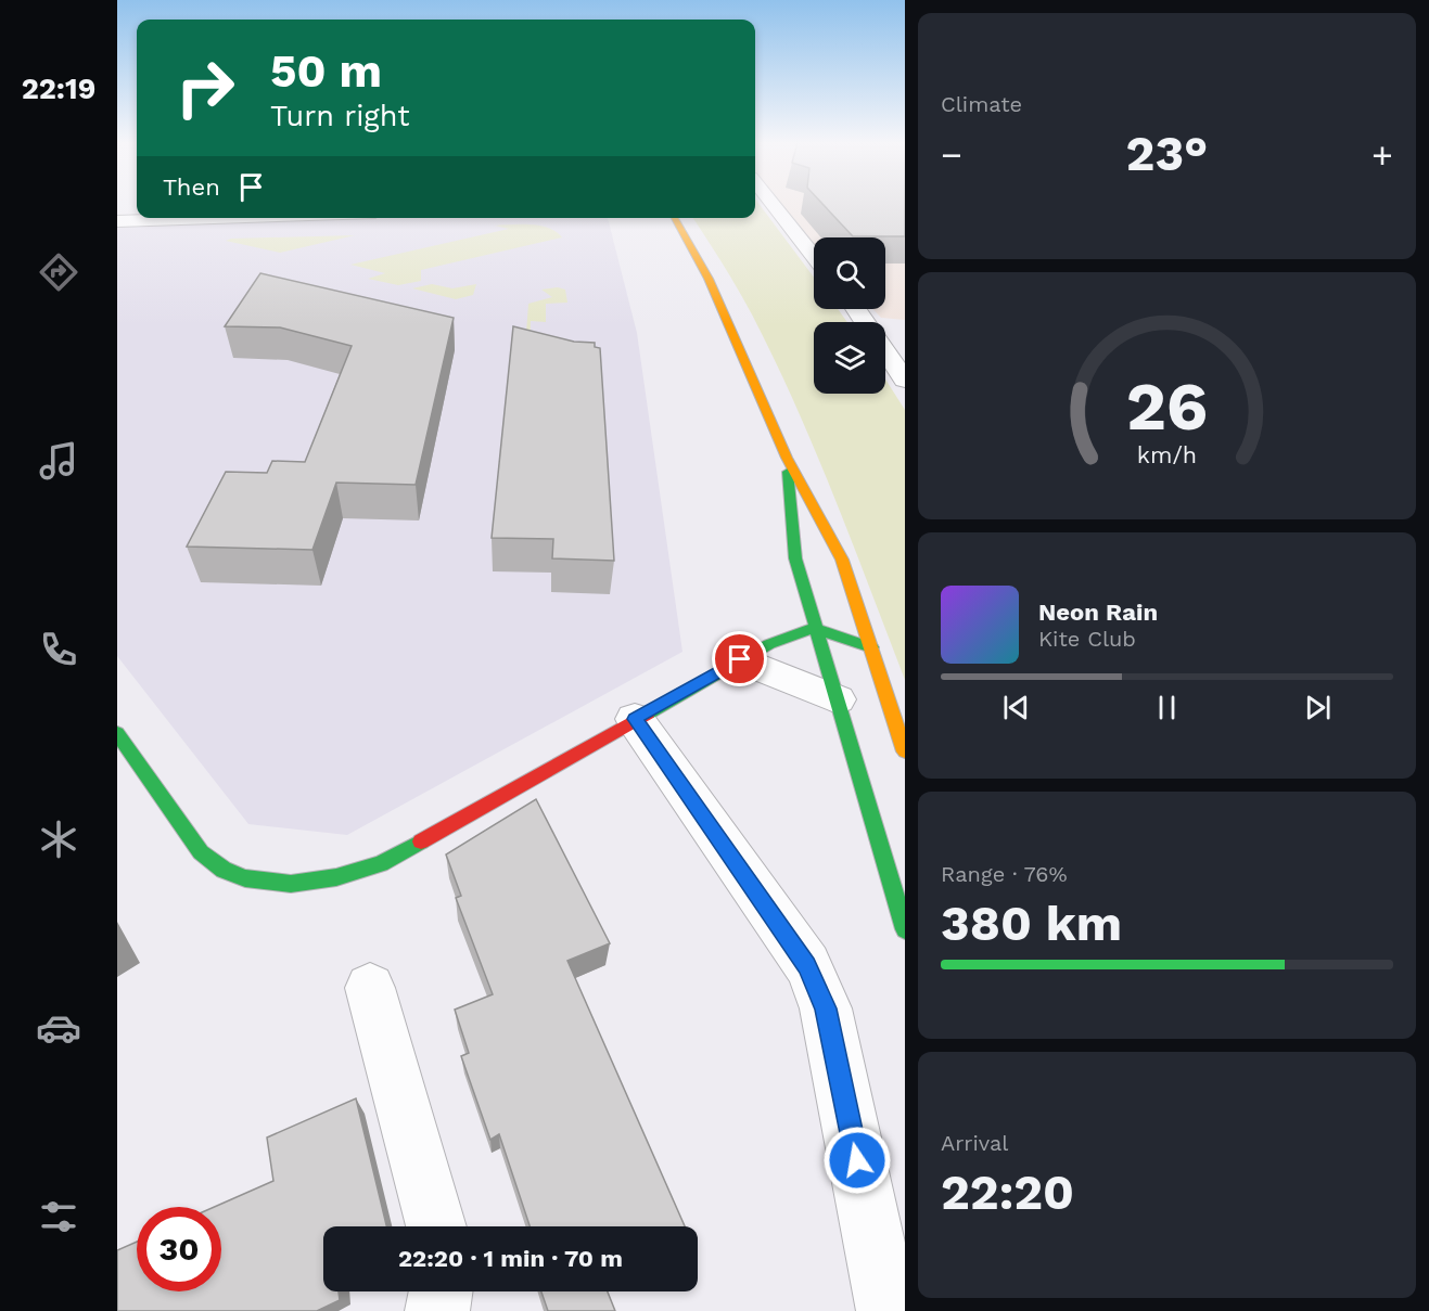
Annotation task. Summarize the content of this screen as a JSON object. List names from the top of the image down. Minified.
{"page":{"tabs":"22:19","tile":["Climate",["Range · 76%","380 km"],["Arrival","22:20"]],"turn":["50 m","Turn right"],"heat":["−","23°","+"],"then":"Then","song":["Neon Rain","Kite Club"],"limit":"30","trip":"22:20 · 1 min · 70 m","gauge":["26","km/h"]}}
